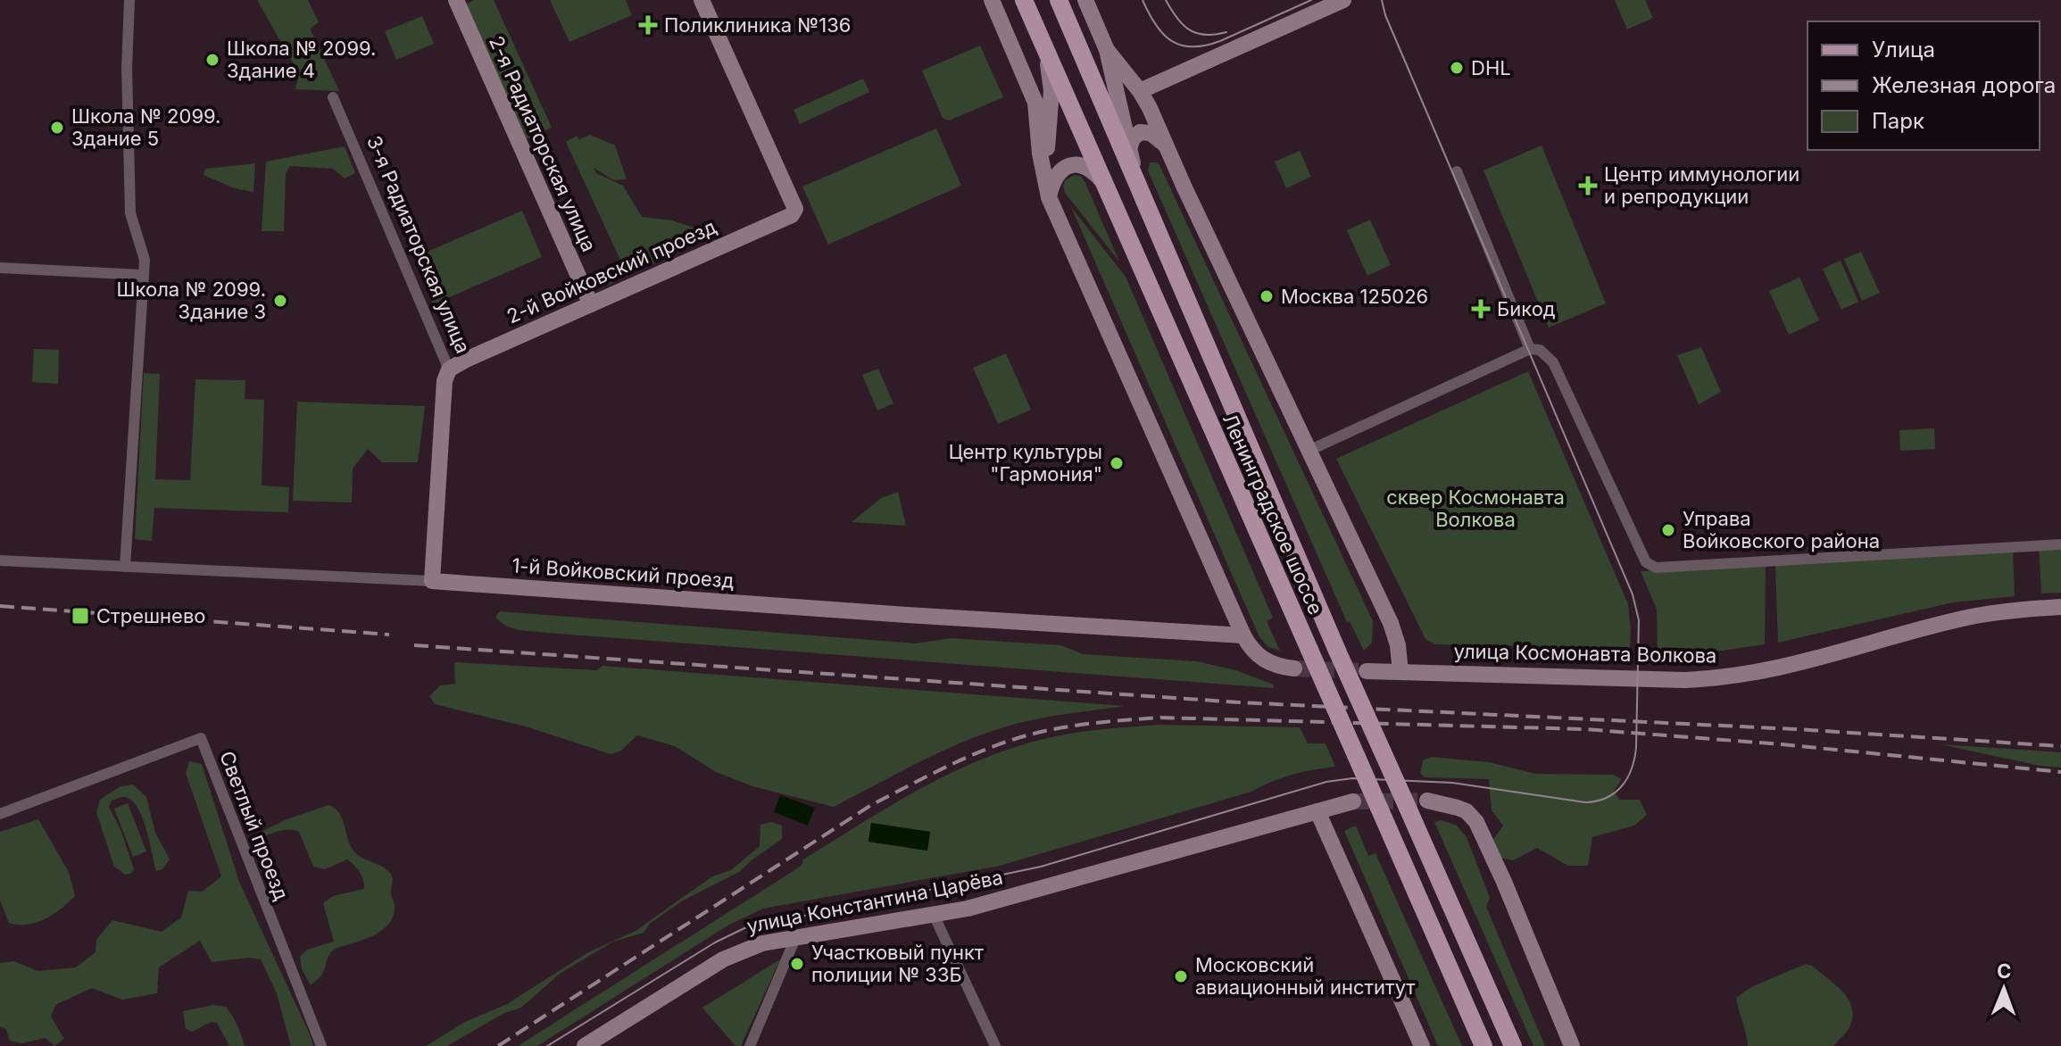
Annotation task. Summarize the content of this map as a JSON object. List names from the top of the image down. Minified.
{"streets":{"main road":["Ленинградское шоссе"],"street":["2-я Радиаторская улица","3-я Радиаторская улица","2-й Войковский проезд","1-й Войковский проезд","улица Космонавта Волкова","Светлый проезд","улица Константина Царёва"]},"crossings":[["2-я Радиаторская улица","2-й Войковский проезд"],["3-я Радиаторская улица","2-й Войковский проезд"],["3-я Радиаторская улица","1-й Войковский проезд"]],"parks":["сквер Космонавта Волкова"],"places":{"health":["Поликлиника №136","Центр иммунологии и репродукции","Бикод"],"other":["Школа № 2099. Здание 4","DHL","Школа № 2099. Здание 5","Москва 125026","Школа № 2099. Здание 3","Центр культуры \"Гармония\"","Управа Войковского района","Участковый пункт полиции № 33Б","Московский авиационный институт"],"transit":["Стрешнево"]},"legend":["Улица","Железная дорога","Парк"],"north":"top"}
